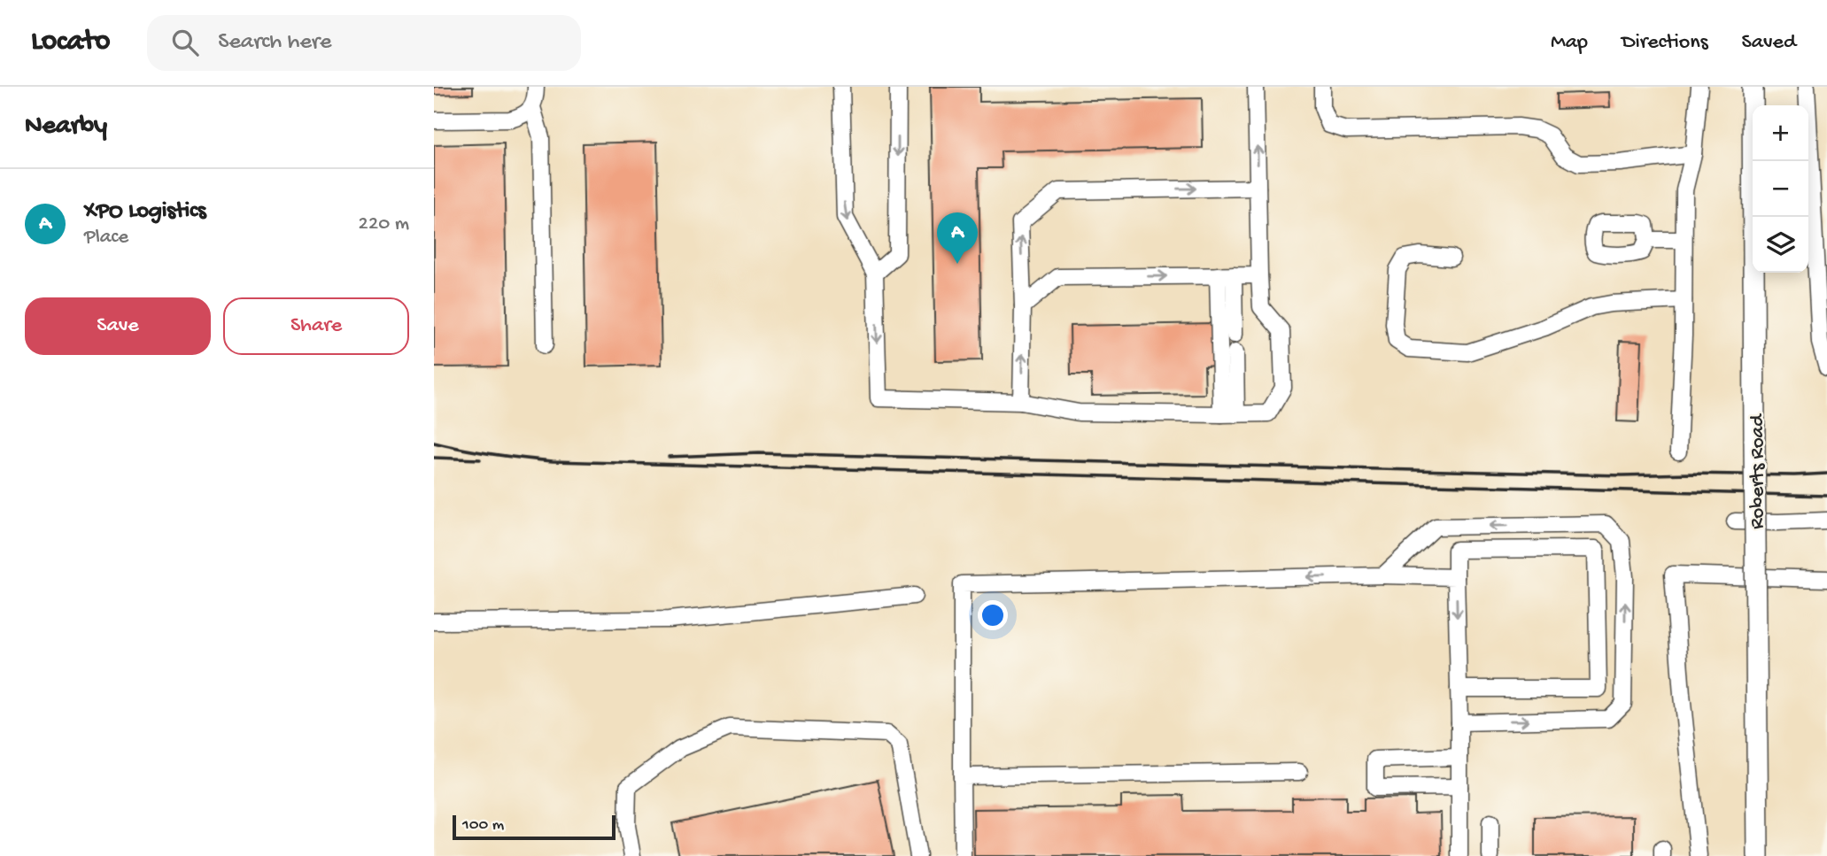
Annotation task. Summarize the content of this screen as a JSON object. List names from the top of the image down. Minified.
{"streets":{"main road":["Roberts Road"]},"scale_bar":"100 m","page":{"header":"Locato","search":"Search here","nav":["Map","Directions","Saved"],"heading":"Nearby","map_buttons":["+","−"],"list":[{"mark":"A","name":"XPO Logistics","note":"Place","value":"220 m"}],"pins":"A","buttons":["Save","Share"],"scale":"100 m"}}
